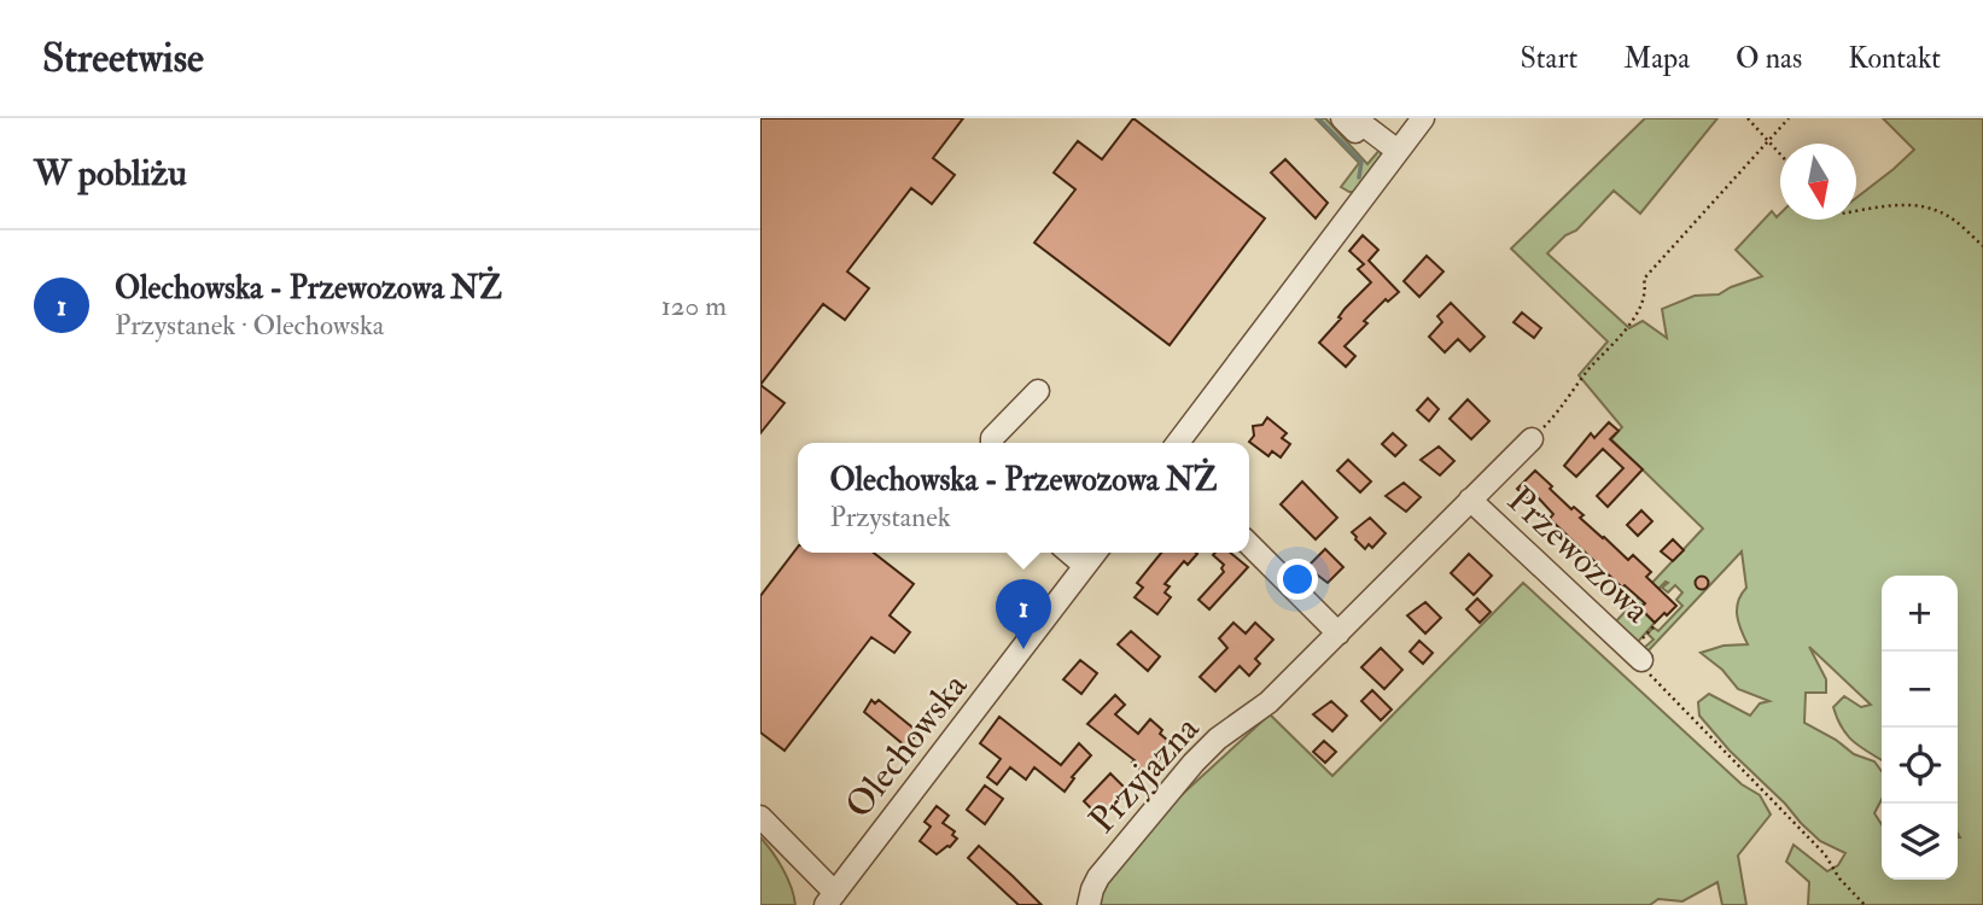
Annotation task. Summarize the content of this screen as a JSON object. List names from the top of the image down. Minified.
{"streets":{"street":["Przewozowa","Olechowska","Przyjazna"]},"crossings":[["Przewozowa","Przyjazna"]],"north":"bottom","page":{"header":"Streetwise","nav":["Start","Mapa","O nas","Kontakt"],"heading":"W pobliżu","list":[{"mark":"1","name":"Olechowska - Przewozowa NŻ","note":"Przystanek · Olechowska","value":"120 m"}],"popup":["Olechowska - Przewozowa NŻ","Przystanek"],"map_buttons":["+","−"],"pins":"1"}}
